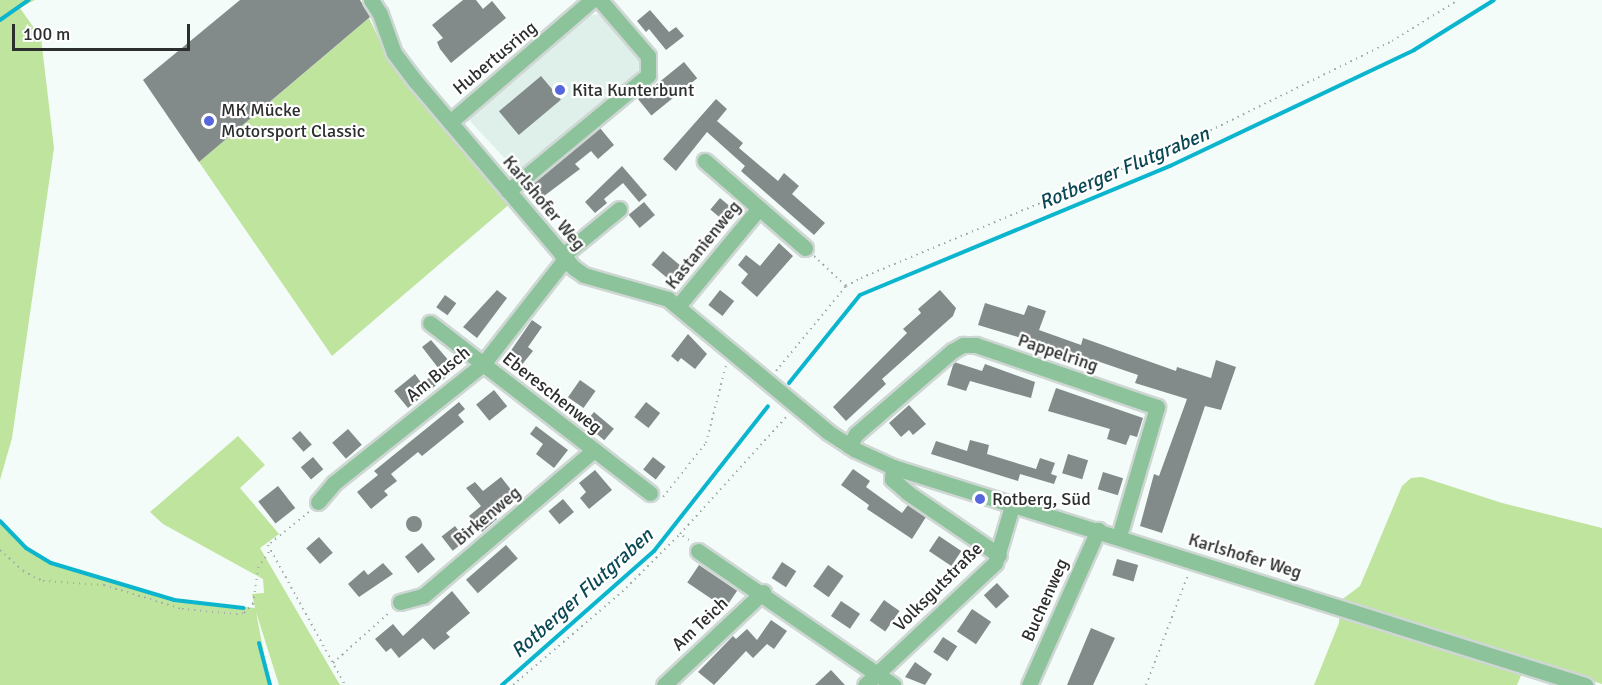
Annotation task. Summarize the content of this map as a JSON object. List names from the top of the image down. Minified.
{"streets":{"street":["Hubertusring","Karlshofer Weg","Kastanienweg","Pappelring","Am Busch","Ebereschenweg","Birkenweg","Volksgutstraße","Buchenweg","Am Teich"]},"crossings":[["Hubertusring","Karlshofer Weg"],["Karlshofer Weg","Kastanienweg"],["Karlshofer Weg","Pappelring"],["Karlshofer Weg","Am Busch"],["Karlshofer Weg","Volksgutstraße"],["Karlshofer Weg","Buchenweg"],["Am Busch","Ebereschenweg"],["Ebereschenweg","Birkenweg"]],"water":["Rotberger Flutgraben"],"places":["Kita Kunterbunt","MK Mücke Motorsport Classic","Rotberg, Süd"],"scale_bar":"100 m"}
